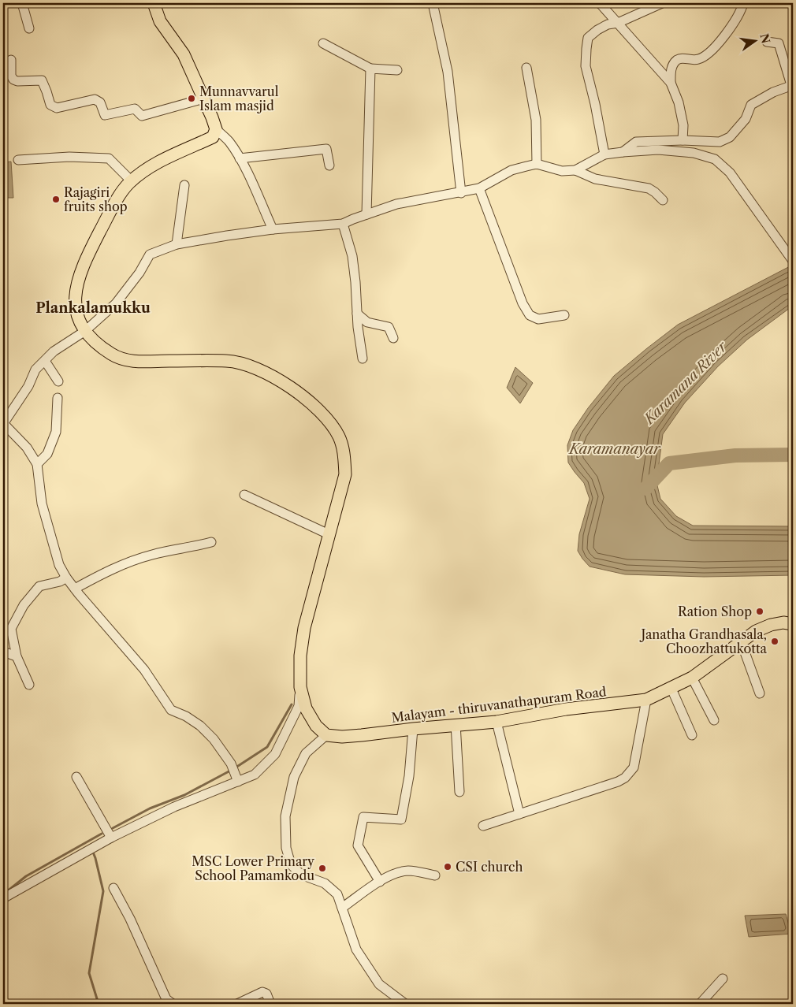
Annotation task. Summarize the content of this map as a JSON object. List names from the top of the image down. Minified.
{"streets":{"main road":["Malayam - thiruvanathapuram Road"]},"districts":["Plankalamukku"],"water":["Karamana River","Karamanayar"],"places":["Munnavvarul Islam masjid","Rajagiri fruits shop","Ration Shop","Janatha Grandhasala, Choozhattukotta","CSI church","MSC Lower Primary School Pamamkodu"],"north":"right"}
